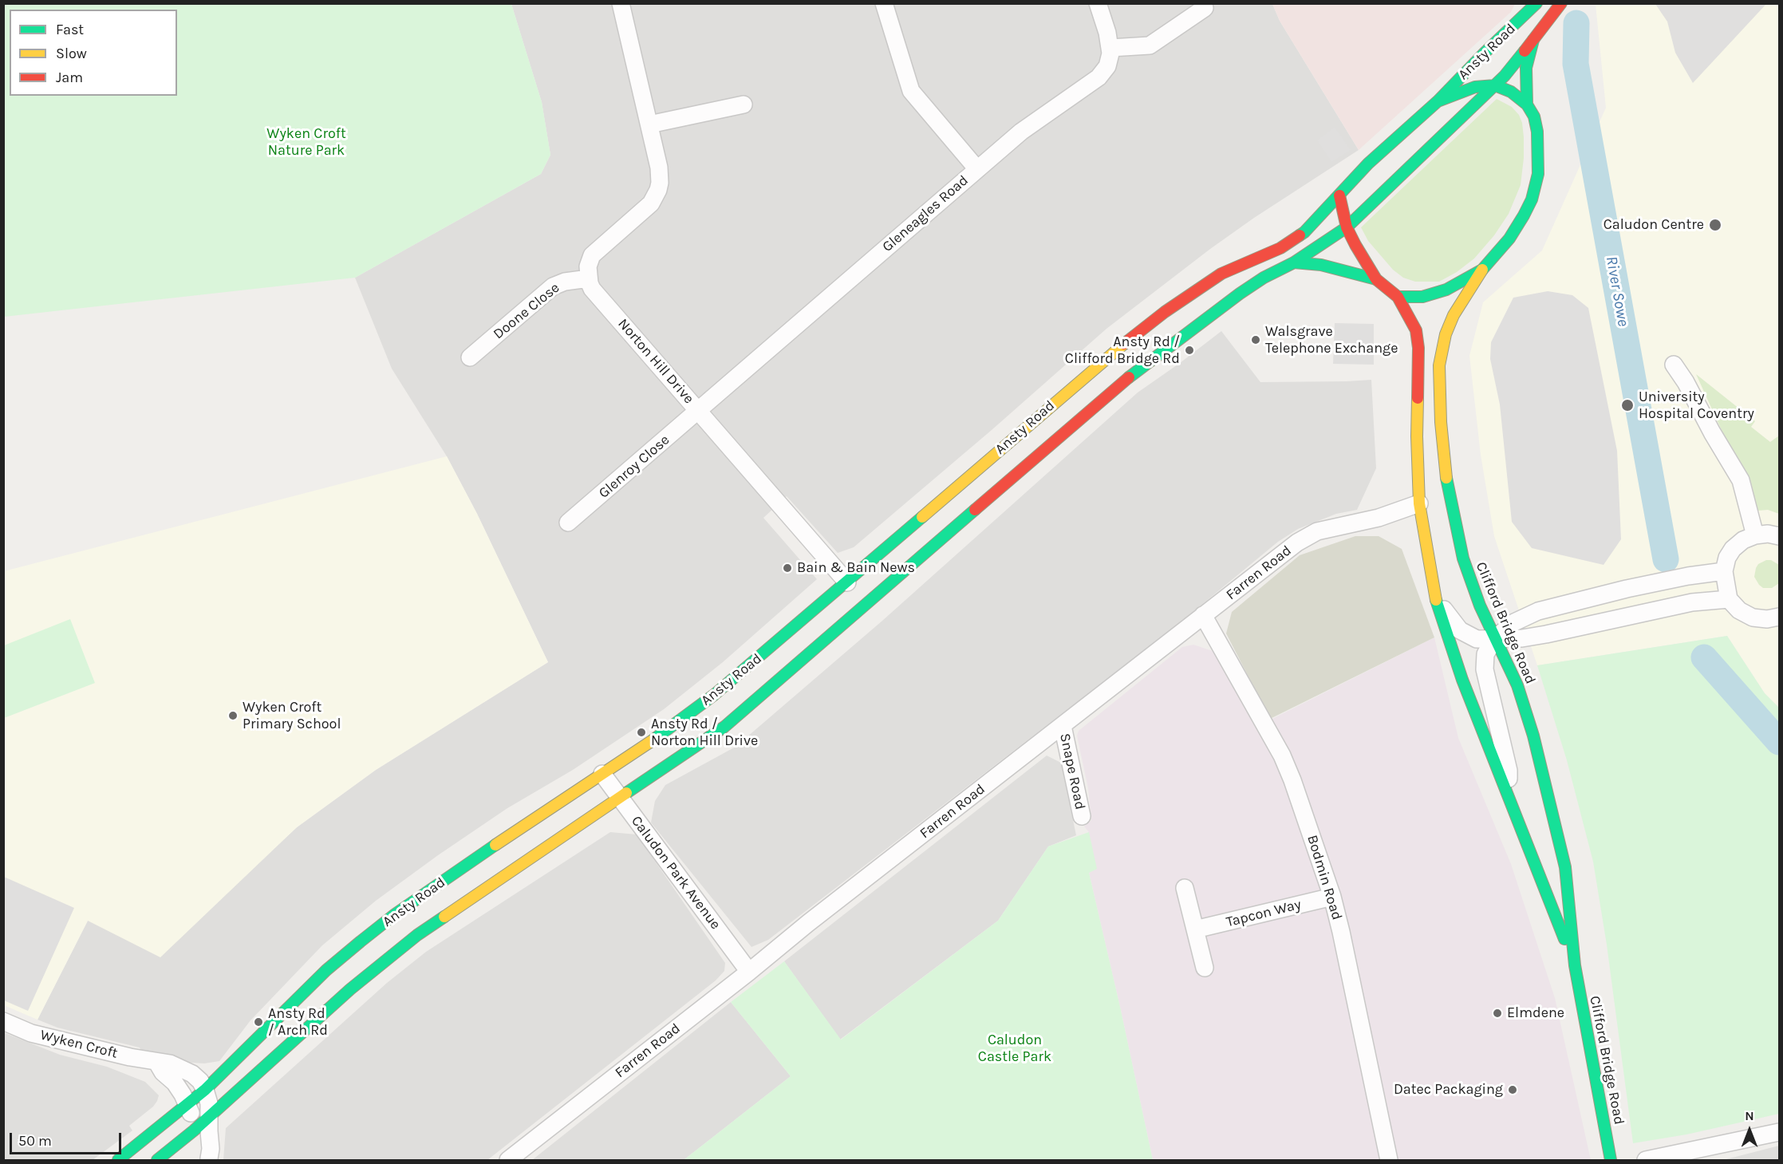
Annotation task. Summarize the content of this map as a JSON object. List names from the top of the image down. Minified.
{"streets":{"main road":["Ansty Road","Clifford Bridge Road"],"street":["Gleneagles Road","Doone Close","Norton Hill Drive","Glenroy Close","Farren Road","Snape Road","Caludon Park Avenue","Bodmin Road","Tapcon Way","Wyken Croft"]},"crossings":[["Ansty Road","Norton Hill Drive"],["Ansty Road","Caludon Park Avenue"],["Ansty Road","Wyken Croft"],["Gleneagles Road","Norton Hill Drive"],["Gleneagles Road","Glenroy Close"],["Doone Close","Norton Hill Drive"],["Norton Hill Drive","Glenroy Close"],["Farren Road","Clifford Bridge Road"],["Farren Road","Snape Road"],["Farren Road","Caludon Park Avenue"],["Farren Road","Bodmin Road"],["Bodmin Road","Tapcon Way"]],"water":["River Sowe"],"parks":["Wyken Croft Nature Park","Caludon Castle Park"],"places":["Caludon Centre","Walsgrave Telephone Exchange","Ansty Rd / Clifford Bridge Rd","University Hospital Coventry","Bain & Bain News","Wyken Croft Primary School","Ansty Rd / Norton Hill Drive","Elmdene","Ansty Rd / Arch Rd","Datec Packaging"],"legend":["Fast","Slow","Jam"],"scale_bar":"50 m","north":"top"}
